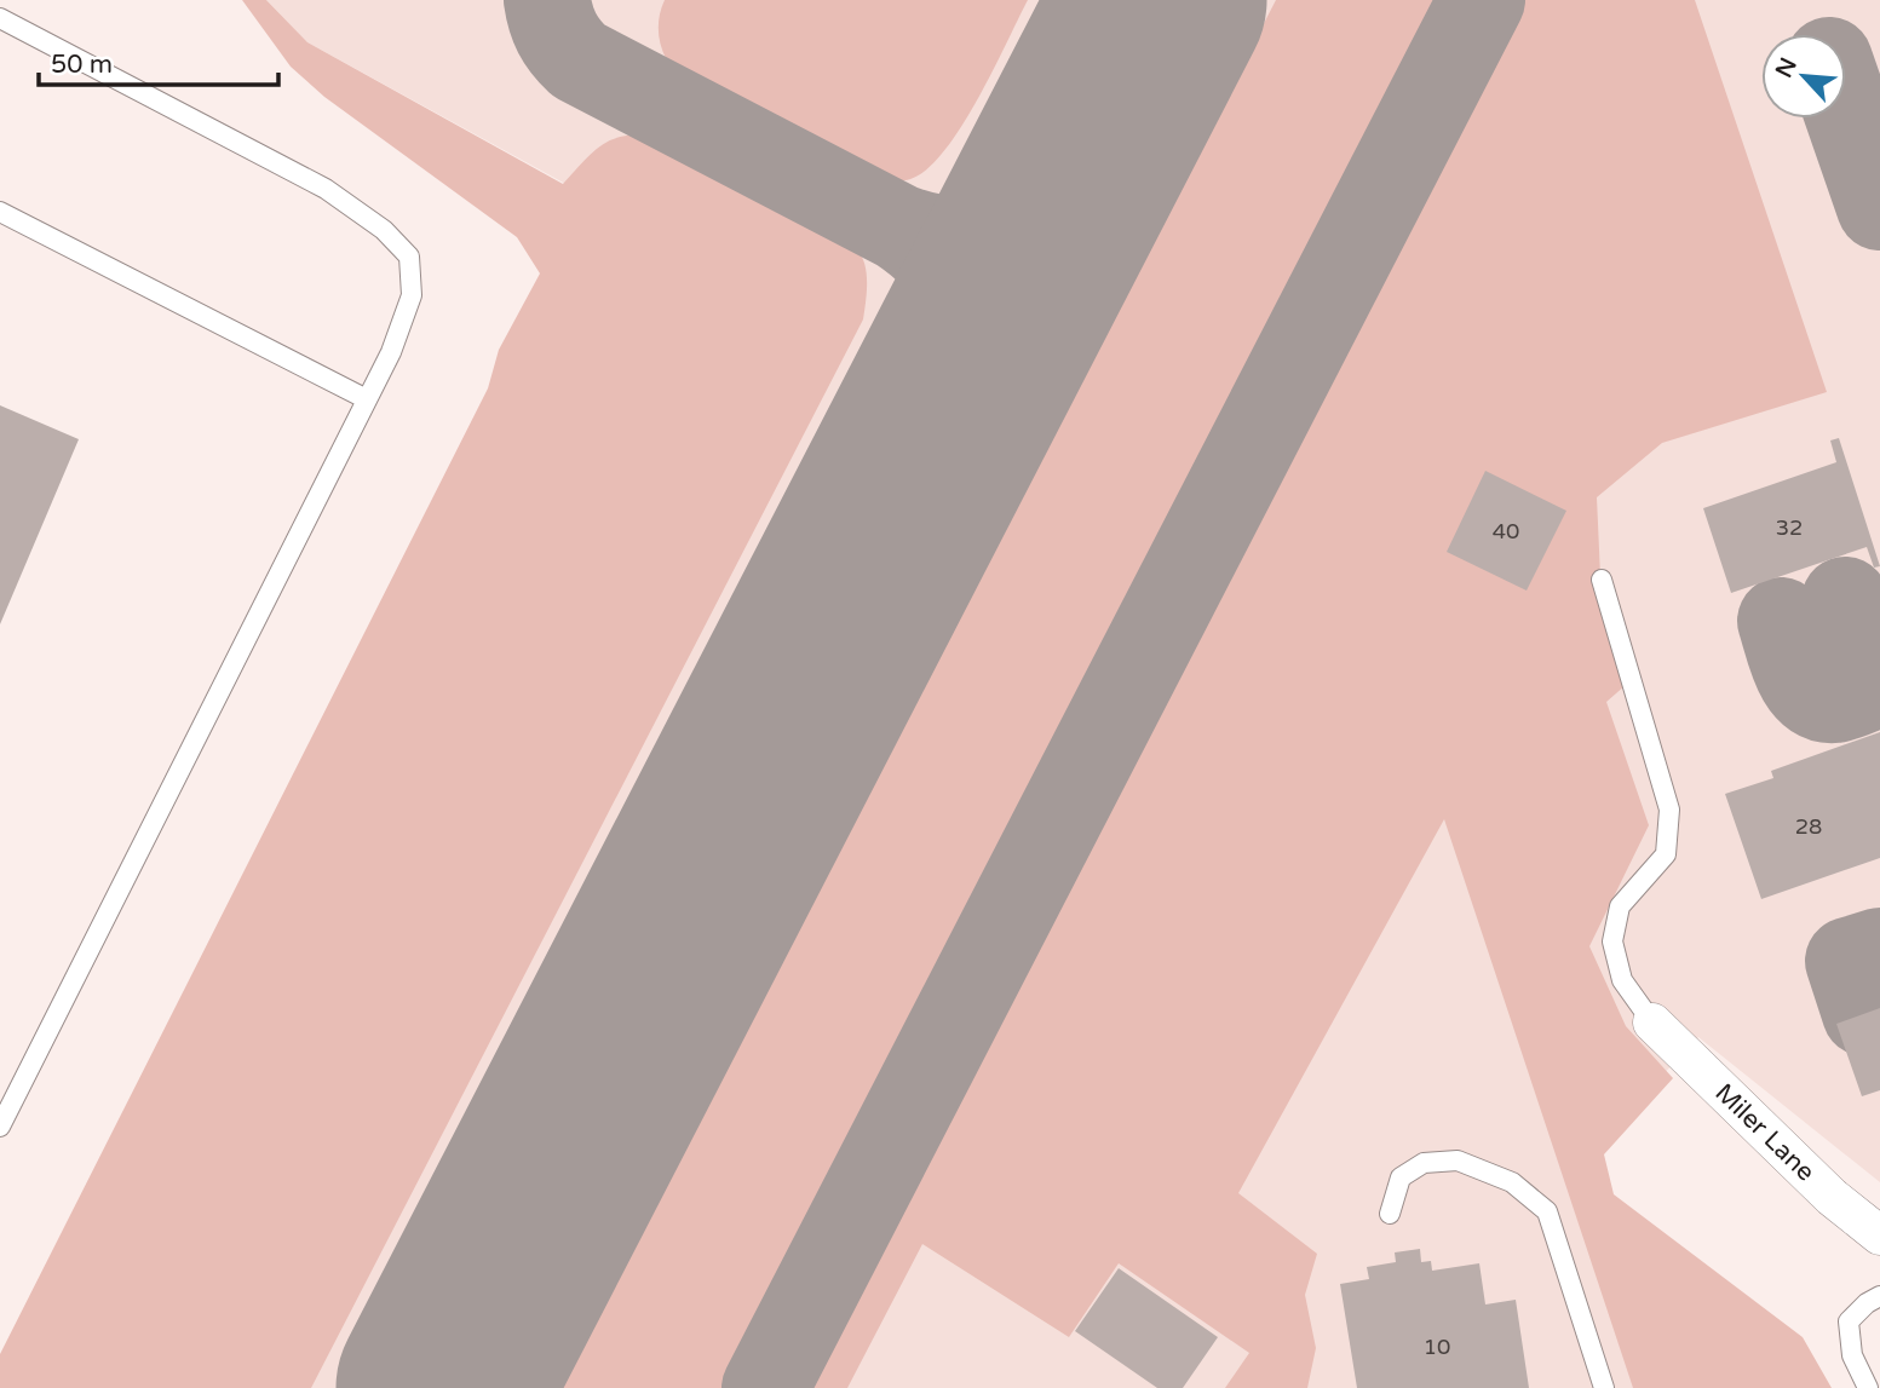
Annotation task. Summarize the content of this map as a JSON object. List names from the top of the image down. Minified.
{"streets":{"street":["Miler Lane"]},"house_numbers":["32","40","28","10"],"scale_bar":"50 m","north":"top left"}
